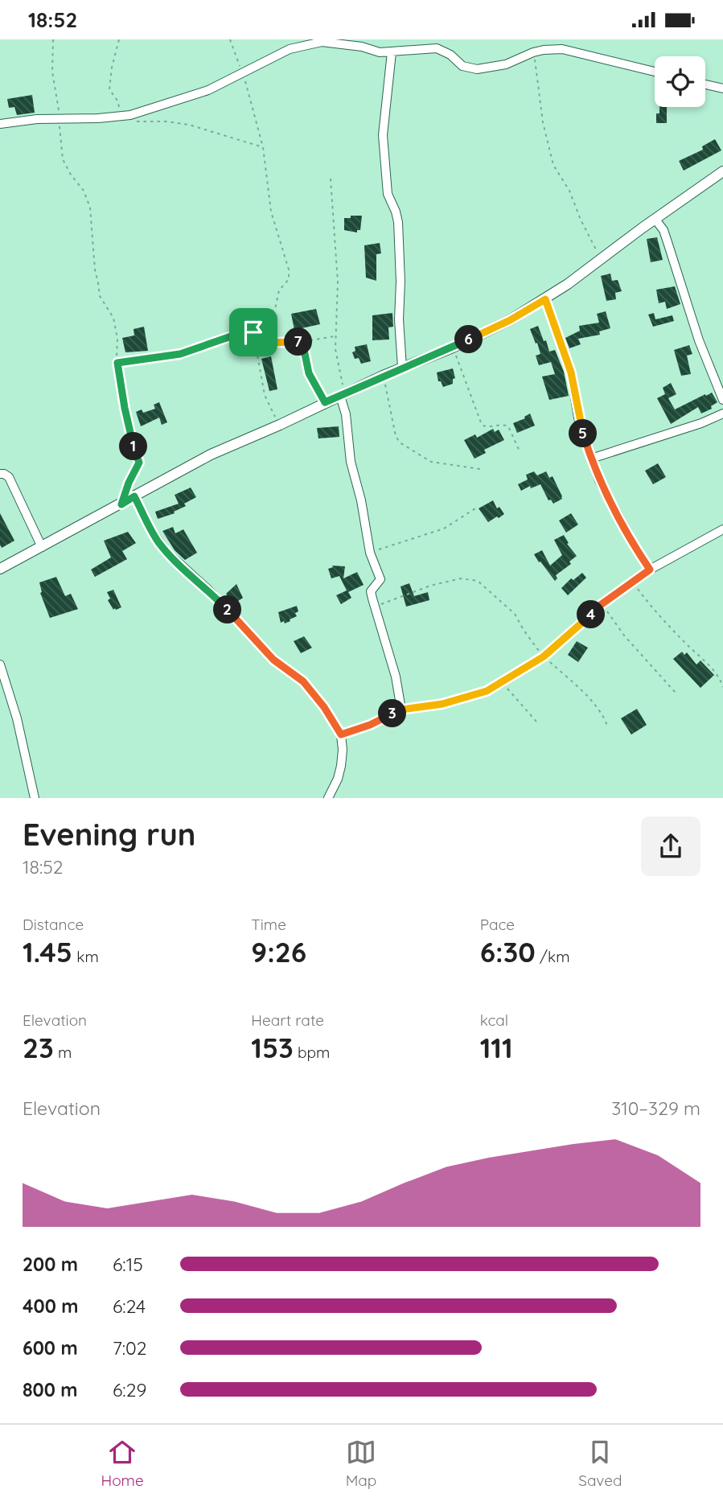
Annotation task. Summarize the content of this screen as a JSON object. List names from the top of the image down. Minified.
{"page":{"status":"18:52","pins":["6","7","5","1","2","4","3"],"heading":["Evening run","18:52"],"stats":[["Distance","1.45 km"],["Time","9:26"],["Pace","6:30 /km"],["Elevation","23 m"],["Heart rate","153 bpm"],["kcal","111"]],"chart":["Elevation","310–329 m"],"list":[{"name":"200 m","note":"6:15"},{"name":"400 m","note":"6:24"},{"name":"600 m","note":"7:02"},{"name":"800 m","note":"6:29"}],"tabs":["Home","Map","Saved"]}}
